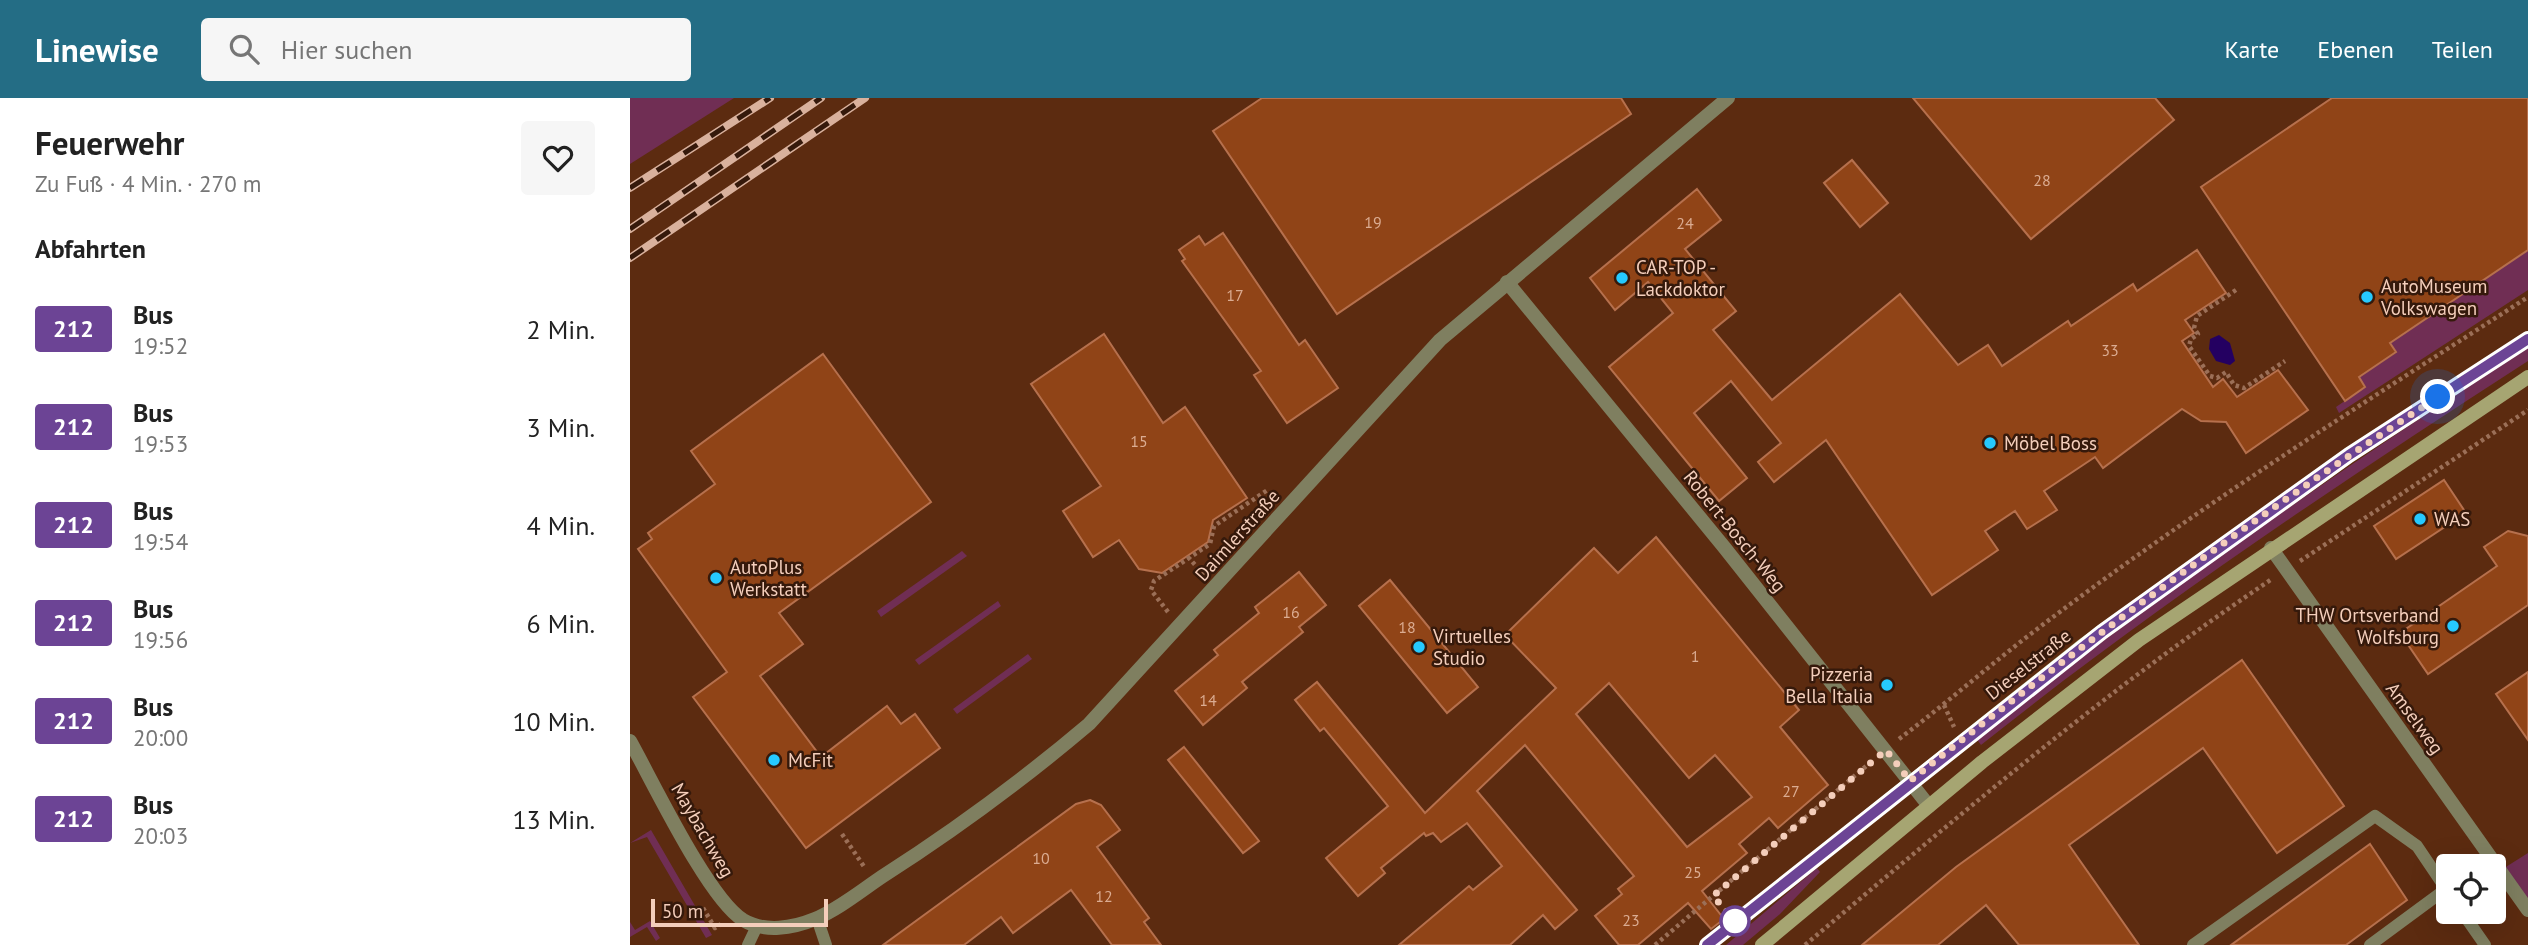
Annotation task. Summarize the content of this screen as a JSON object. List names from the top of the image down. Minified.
{"streets":{"main road":["Dieselstraße"],"street":["Robert-Bosch-Weg","Daimlerstraße","Amselweg","Maybachweg"]},"crossings":[["Robert-Bosch-Weg","Daimlerstraße"],["Robert-Bosch-Weg","Dieselstraße"],["Daimlerstraße","Maybachweg"]],"places":["CAR-TOP - Lackdoktor","AutoMuseum Volkswagen","Möbel Boss","WAS","AutoPlus Werkstatt","THW Ortsverband Wolfsburg","Virtuelles Studio","Pizzeria Bella Italia","McFit"],"lines":["bus line 212"],"house_numbers":["28","19","24","17","33","15","16","18","1","14","27","10","25","12","23"],"scale_bar":"50 m","page":{"header":"Linewise","search":"Hier suchen","nav":["Karte","Ebenen","Teilen"],"heading":[["Feuerwehr","Zu Fuß · 4 Min. · 270 m"],"Abfahrten"],"list":[{"mark":"212","name":"Bus","note":"19:52","value":"2 Min."},{"mark":"212","name":"Bus","note":"19:53","value":"3 Min."},{"mark":"212","name":"Bus","note":"19:54","value":"4 Min."},{"mark":"212","name":"Bus","note":"19:56","value":"6 Min."},{"mark":"212","name":"Bus","note":"20:00","value":"10 Min."},{"mark":"212","name":"Bus","note":"20:03","value":"13 Min."}],"scale":"50 m"}}
